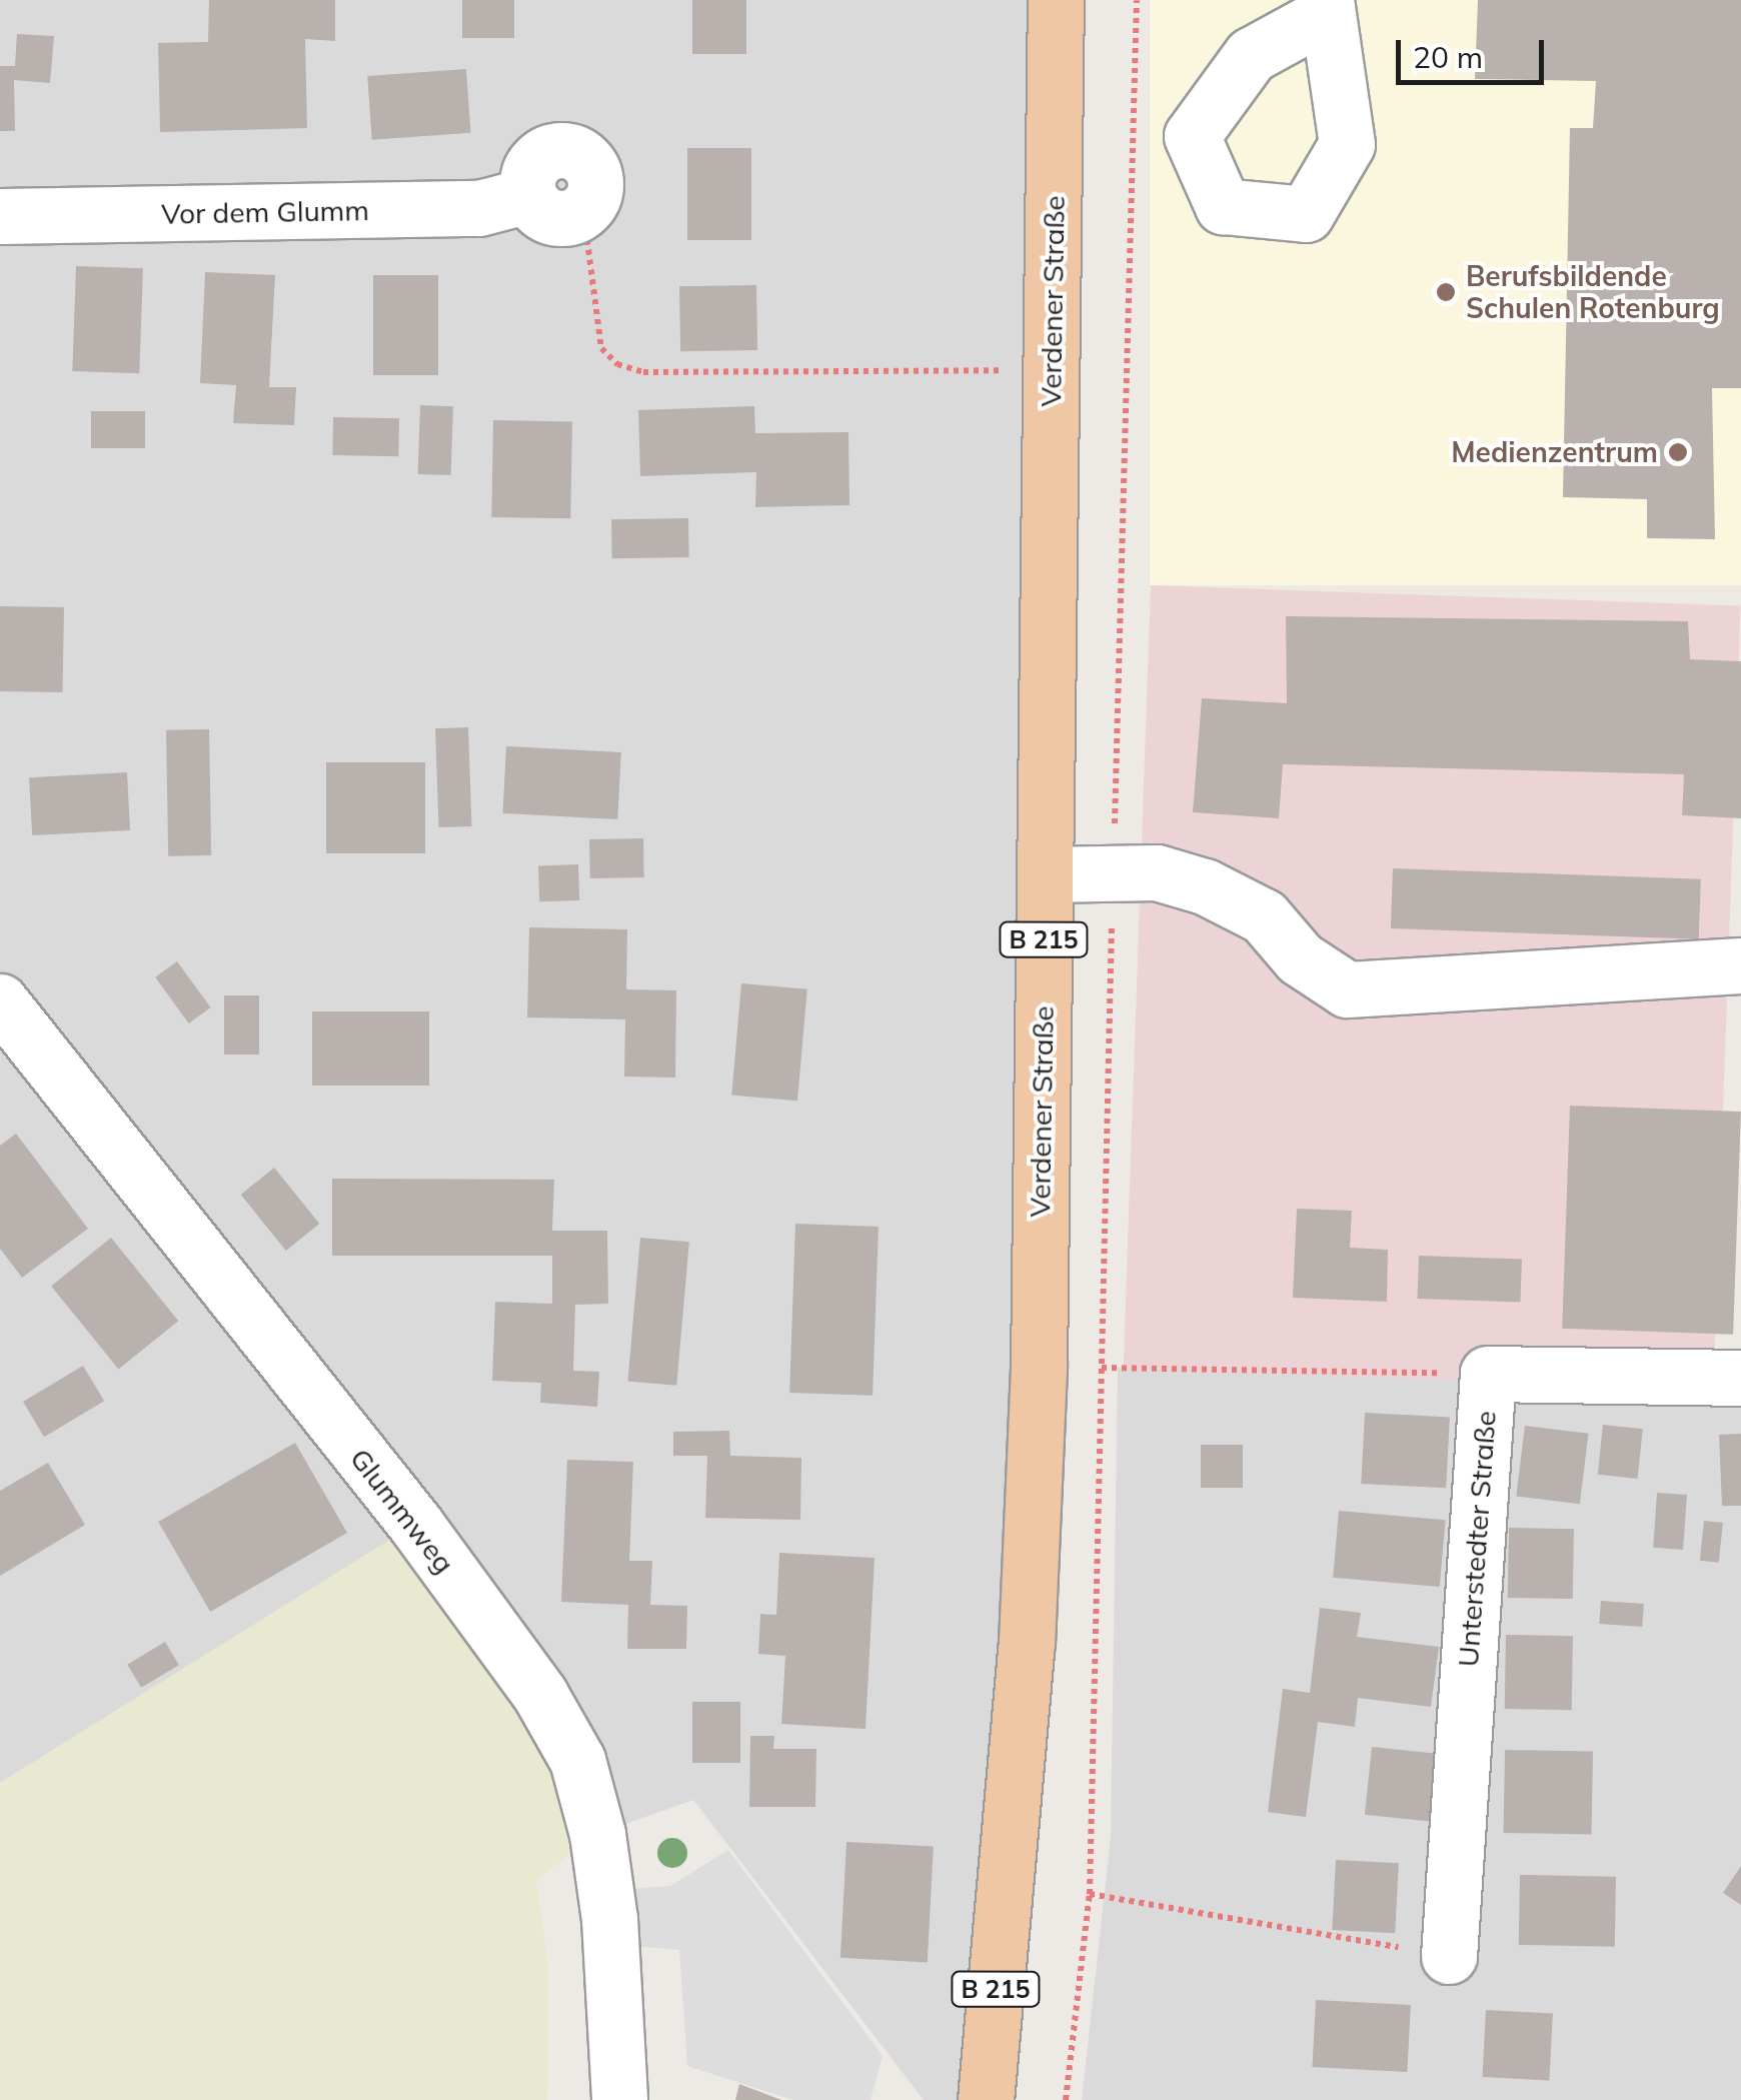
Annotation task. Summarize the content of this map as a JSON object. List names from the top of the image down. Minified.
{"streets":{"main road":["Verdener Straße","B 215"],"street":["Vor dem Glumm","Glummweg","Unterstedter Straße"]},"places":["Berufsbildende Schulen Rotenburg","Medienzentrum"],"scale_bar":"20 m"}
